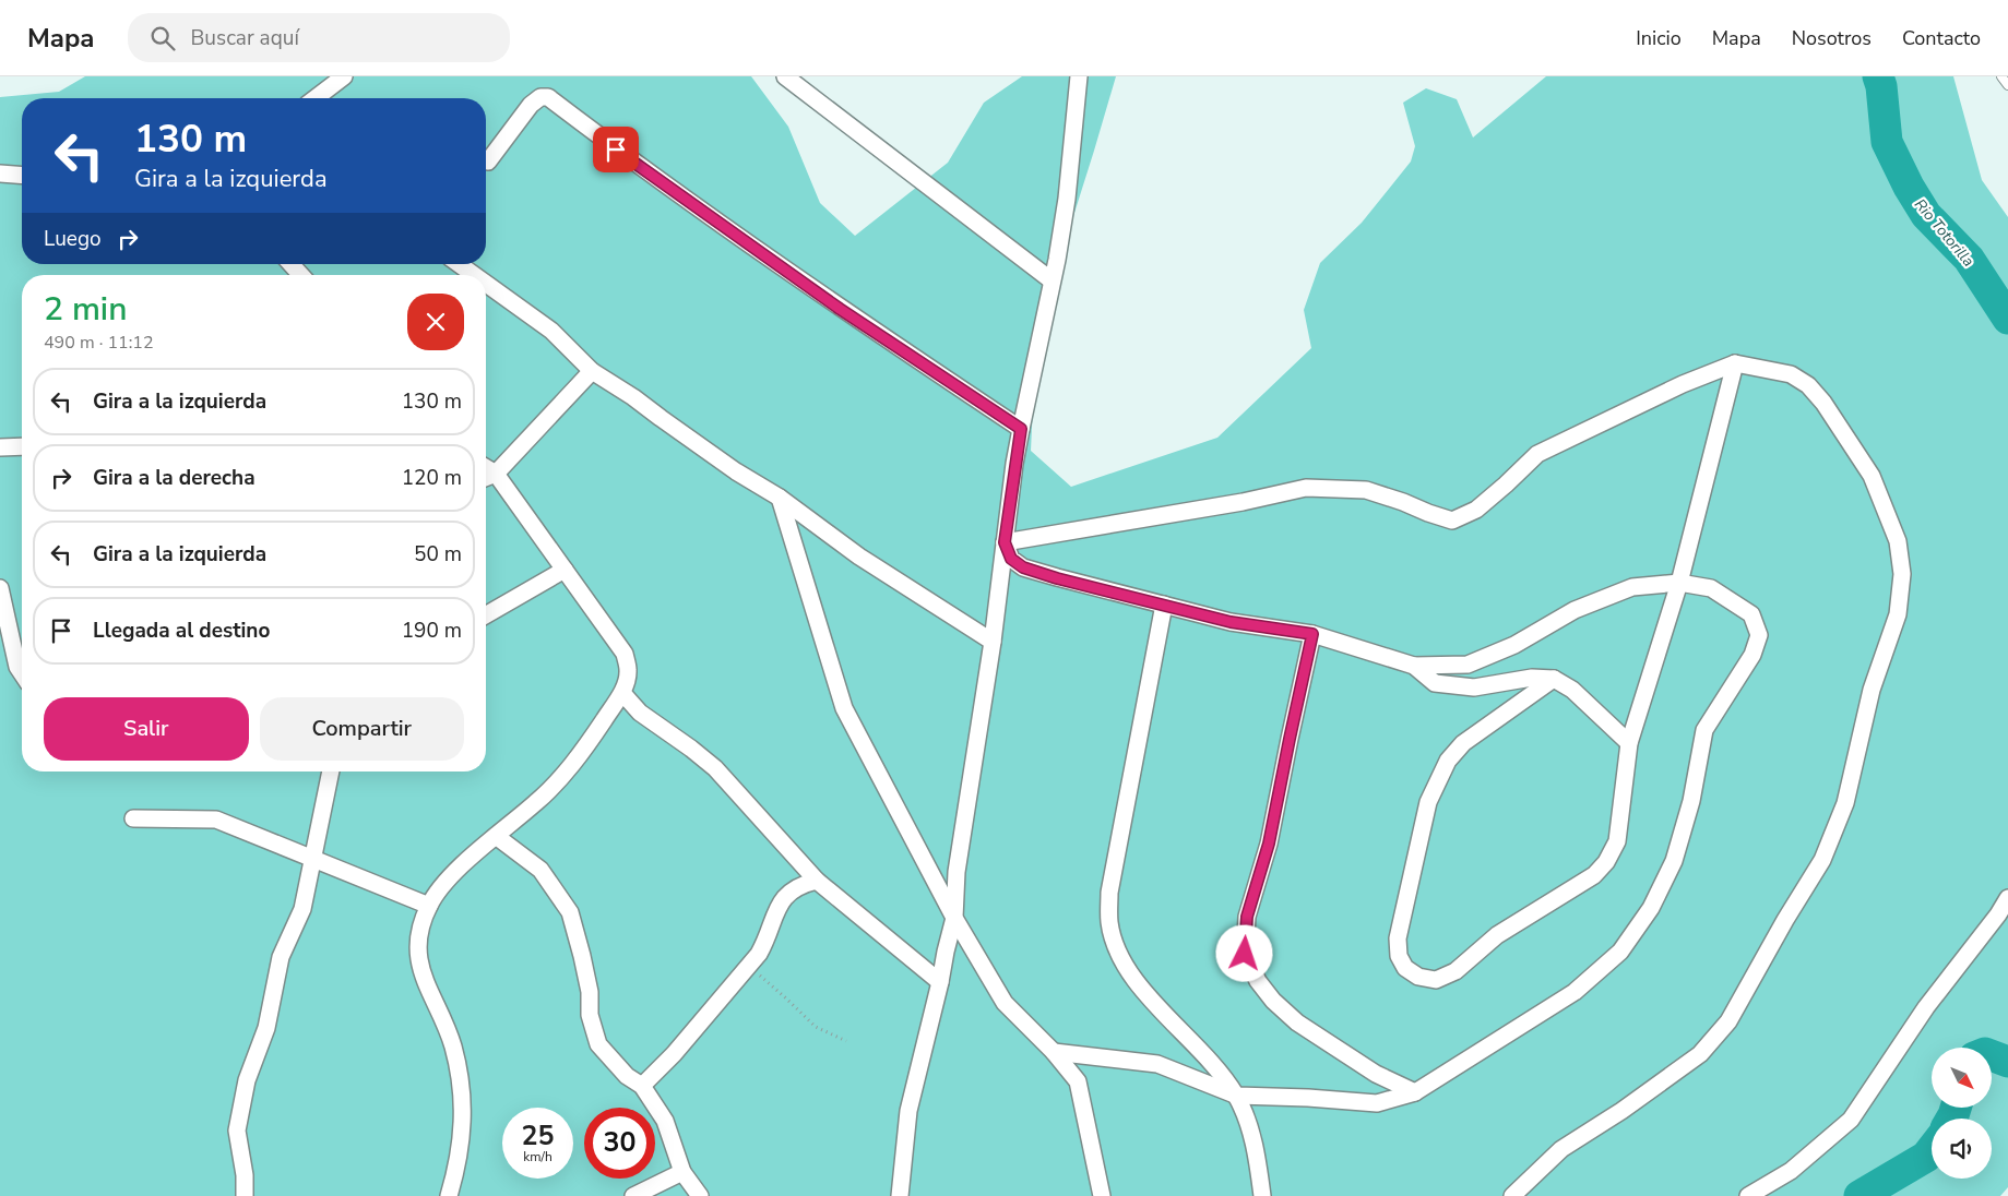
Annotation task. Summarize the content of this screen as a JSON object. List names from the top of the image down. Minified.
{"water":["Rio Totorilla"],"north":"bottom right","page":{"header":"Mapa","search":"Buscar aquí","nav":["Inicio","Mapa","Nosotros","Contacto"],"turn":["130 m","Gira a la izquierda"],"then":"Luego","heading":["2 min","490 m · 11:12"],"list":[{"name":"Gira a la izquierda","value":"130 m"},{"name":"Gira a la derecha","value":"120 m"},{"name":"Gira a la izquierda","value":"50 m"},{"name":"Llegada al destino","value":"190 m"}],"buttons":["Salir","Compartir"],"speed":"25 km/h","limit":"30"}}
